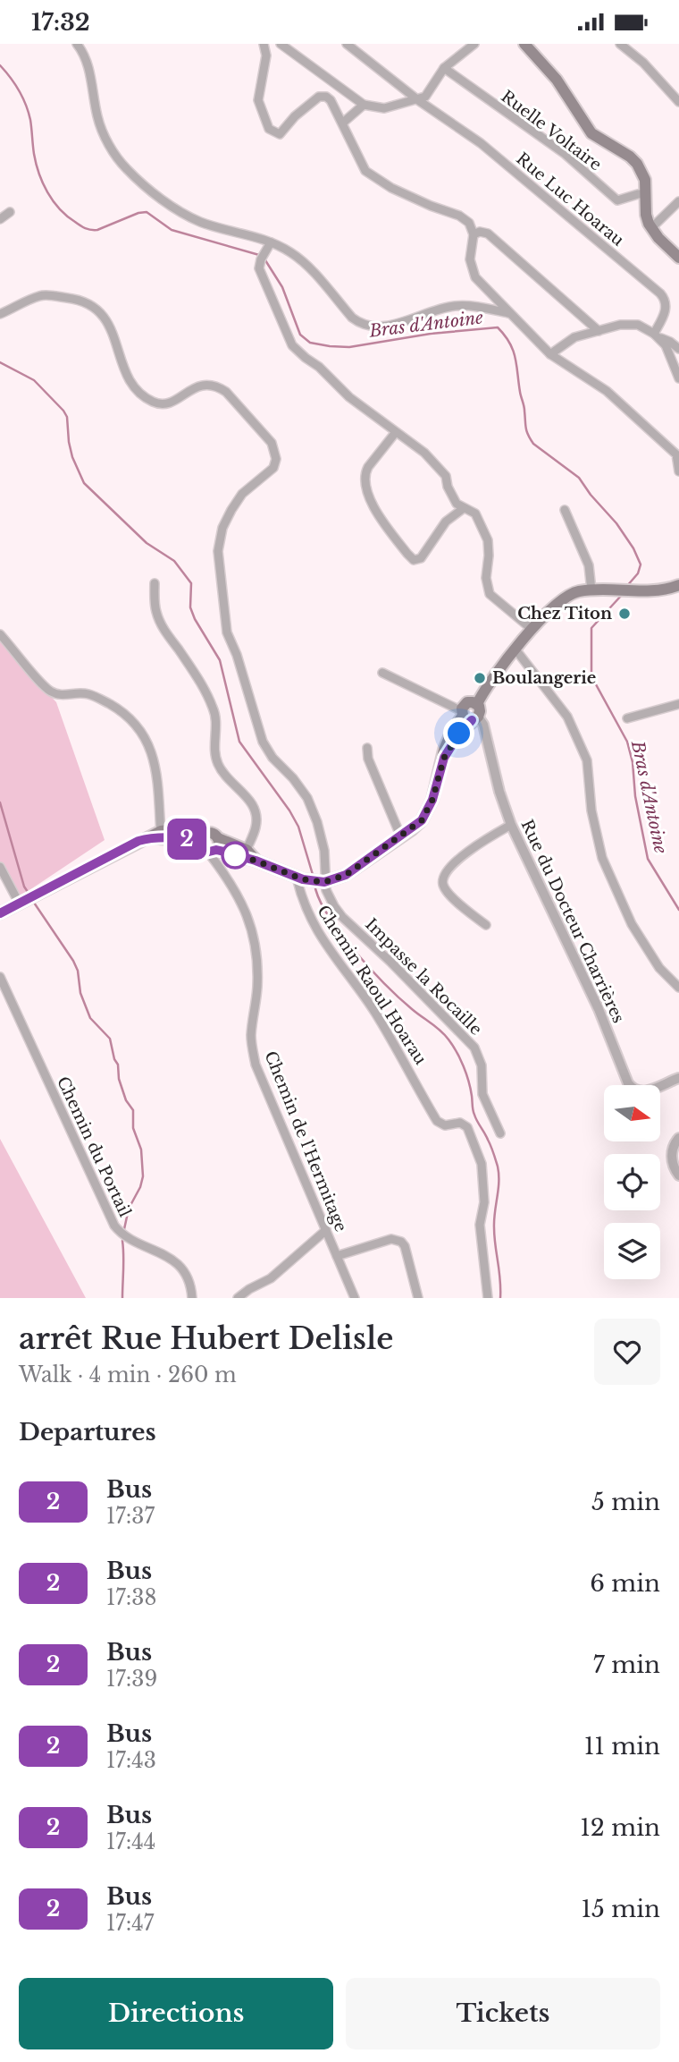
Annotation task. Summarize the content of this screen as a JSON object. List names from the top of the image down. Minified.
{"streets":{"street":["Ruelle Voltaire","Rue Luc Hoarau","Rue du Docteur Charrières","Impasse la Rocaille","Chemin Raoul Hoarau","Chemin de l'Hermitage","Chemin du Portail"]},"water":["Bras d'Antoine"],"places":["Chez Titon","Boulangerie"],"lines":["bus line 2"],"north":"right","page":{"status":"17:32","on_map":"2","heading":[["arrêt Rue Hubert Delisle","Walk · 4 min · 260 m"],"Departures"],"list":[{"mark":"2","name":"Bus","note":"17:37","value":"5 min"},{"mark":"2","name":"Bus","note":"17:38","value":"6 min"},{"mark":"2","name":"Bus","note":"17:39","value":"7 min"},{"mark":"2","name":"Bus","note":"17:43","value":"11 min"},{"mark":"2","name":"Bus","note":"17:44","value":"12 min"},{"mark":"2","name":"Bus","note":"17:47","value":"15 min"}],"buttons":["Directions","Tickets"]}}
